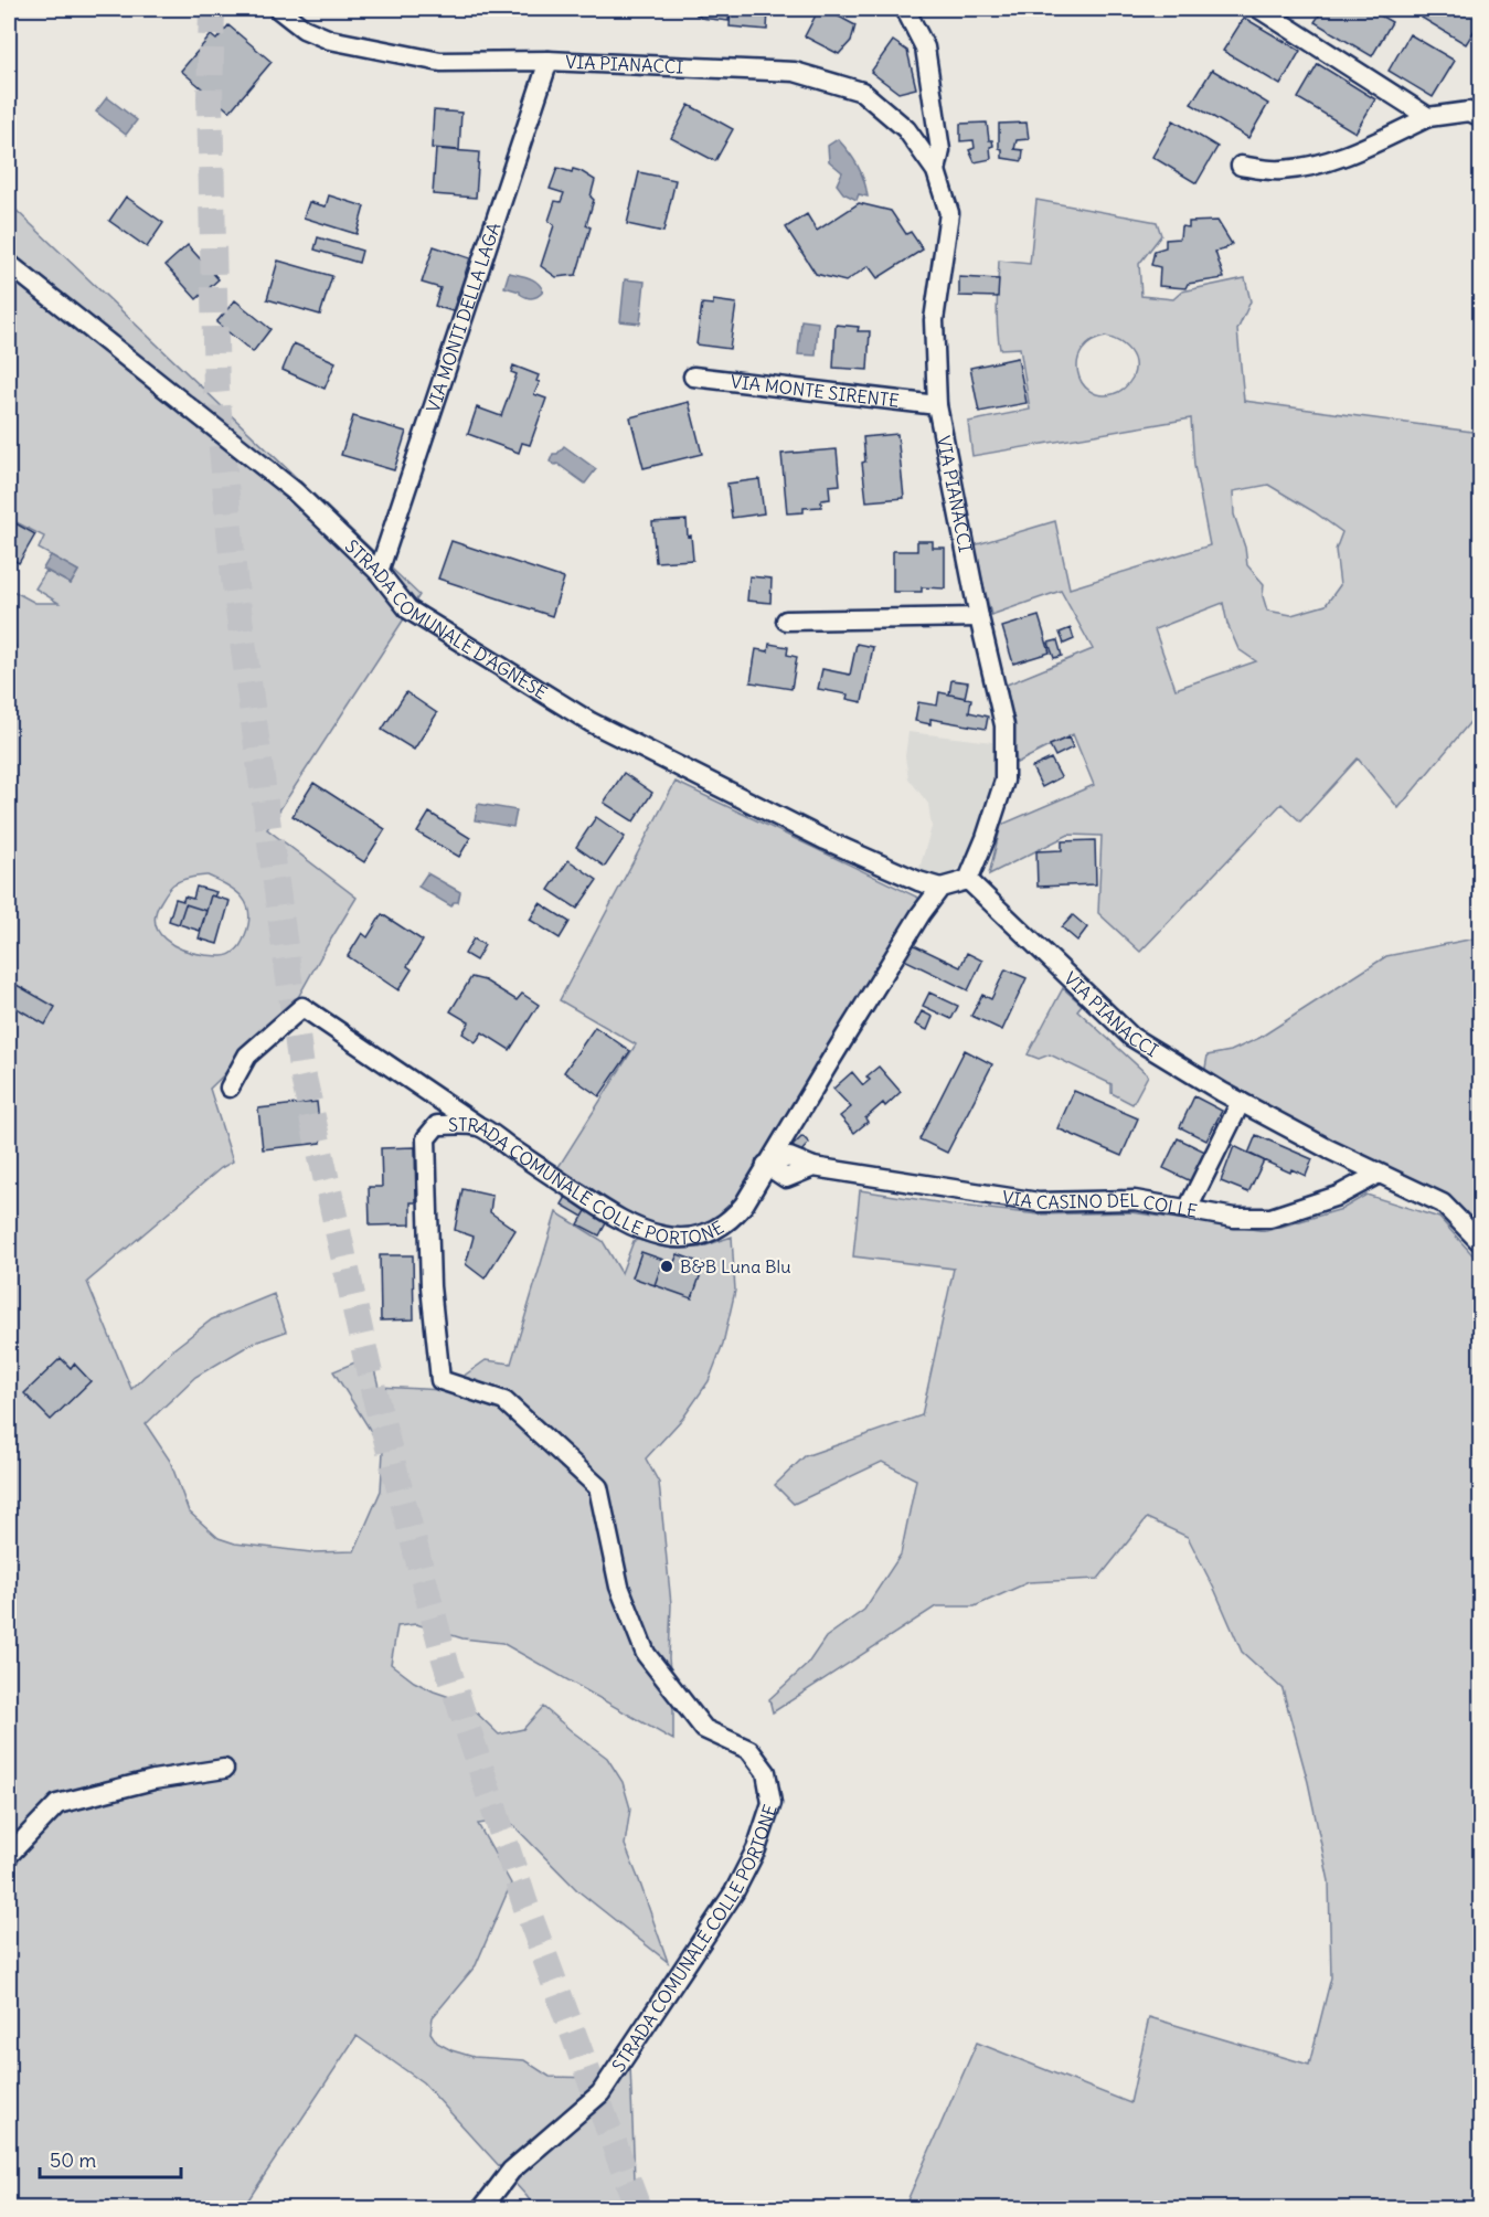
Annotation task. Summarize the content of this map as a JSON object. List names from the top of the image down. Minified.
{"streets":{"street":["VIA PIANACCI","VIA MONTI DELLA LAGA","VIA MONTE SIRENTE","STRADA COMUNALE D'AGNESE","STRADA COMUNALE COLLE PORTONE","VIA CASINO DEL COLLE"]},"crossings":[["VIA PIANACCI","VIA MONTI DELLA LAGA"],["VIA PIANACCI","VIA MONTE SIRENTE"],["VIA PIANACCI","VIA CASINO DEL COLLE"],["VIA MONTI DELLA LAGA","STRADA COMUNALE D'AGNESE"],["STRADA COMUNALE D'AGNESE","STRADA COMUNALE COLLE PORTONE"],["STRADA COMUNALE COLLE PORTONE","VIA CASINO DEL COLLE"]],"places":["B&B Luna Blu"],"scale_bar":"50 m"}
